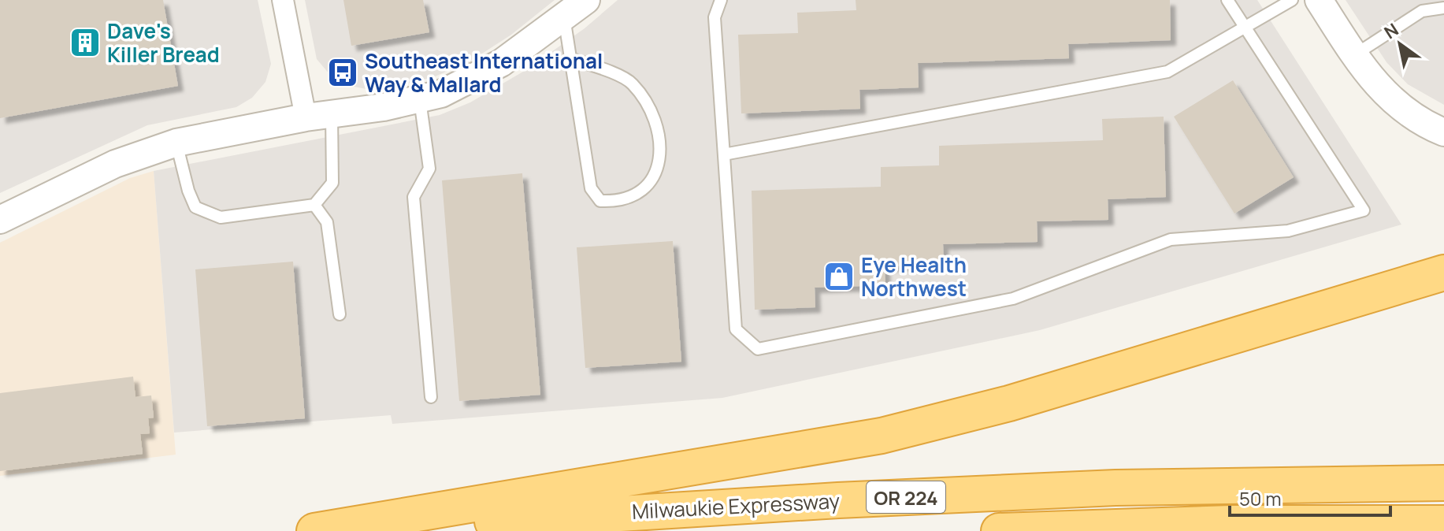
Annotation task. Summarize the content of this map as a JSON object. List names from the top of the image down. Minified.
{"streets":{"highway":["OR 224","Milwaukie Expressway"]},"places":{"building":["Dave's Killer Bread"],"bus stop":["Southeast International Way & Mallard"],"shop":["Eye Health Northwest"]},"scale_bar":"50 m","north":"top left"}
